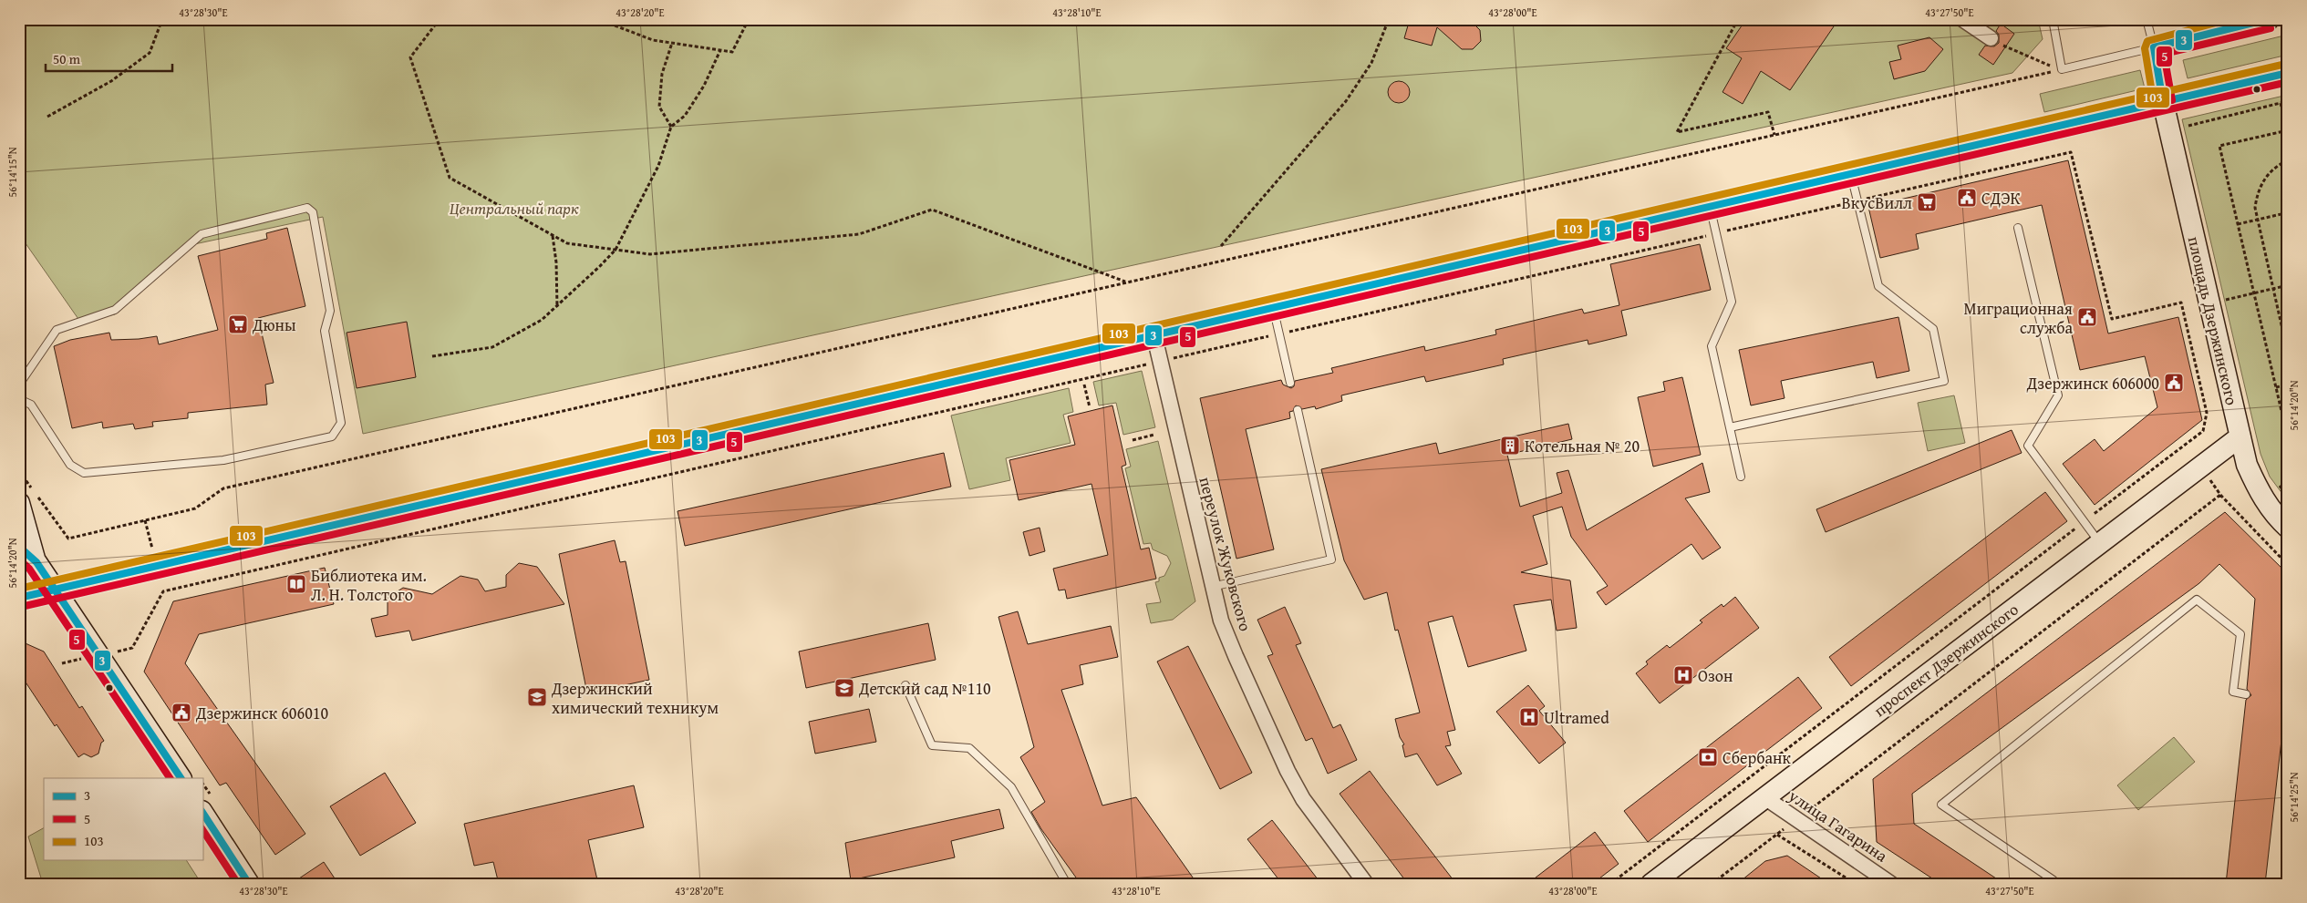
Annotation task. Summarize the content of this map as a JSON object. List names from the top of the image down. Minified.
{"streets":{"main road":["площадь Дзержинского","проспект Дзержинского"],"street":["переулок Жуковского","улица Гагарина"]},"crossings":[["площадь Дзержинского","проспект Дзержинского"],["проспект Дзержинского","улица Гагарина"]],"parks":["Центральный парк"],"places":{"public building":["СДЭК","Миграционная служба","Дзержинск 606000","Дзержинск 606010"],"supermarket":["ВкусВилл","Дюны"],"building":["Котельная № 20"],"library":["Библиотека им. Л. Н. Толстого"],"hospital":["Озон","Ultramed"],"school or university":["Детский сад №110","Дзержинский химический техникум"],"bank":["Сбербанк"]},"lines":["transit line 3","transit line 103","transit line 5"],"legend":["3","5","103"],"scale_bar":"50 m","coordinates":["43°28'30\"E","43°28'20\"E","43°28'10\"E","43°28'00\"E","43°27'50\"E","56°14'15\"N","56°14'20\"N","56°14'25\"N"]}
